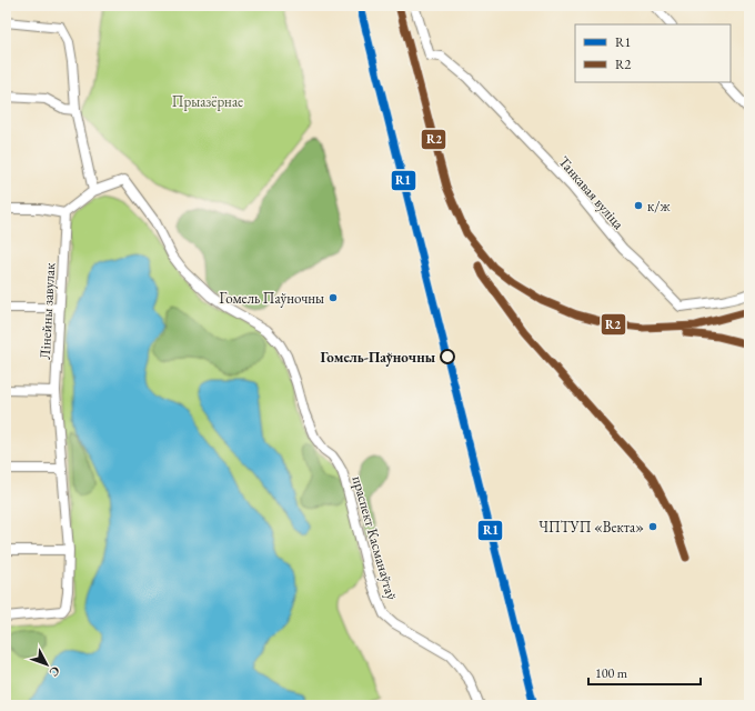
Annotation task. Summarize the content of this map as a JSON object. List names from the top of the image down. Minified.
{"streets":{"street":["Танкавая вуліца","Лінейны завулак","праспект Касманаўтаў"]},"parks":["Прыазёрнае"],"places":["к/ж","Гомель Паўночны","Гомель-Паўночны","ЧПТУП «Векта»"],"lines":["transit line R1","transit line R2"],"legend":["R1","R2"],"scale_bar":"100 m","north":"bottom right"}
